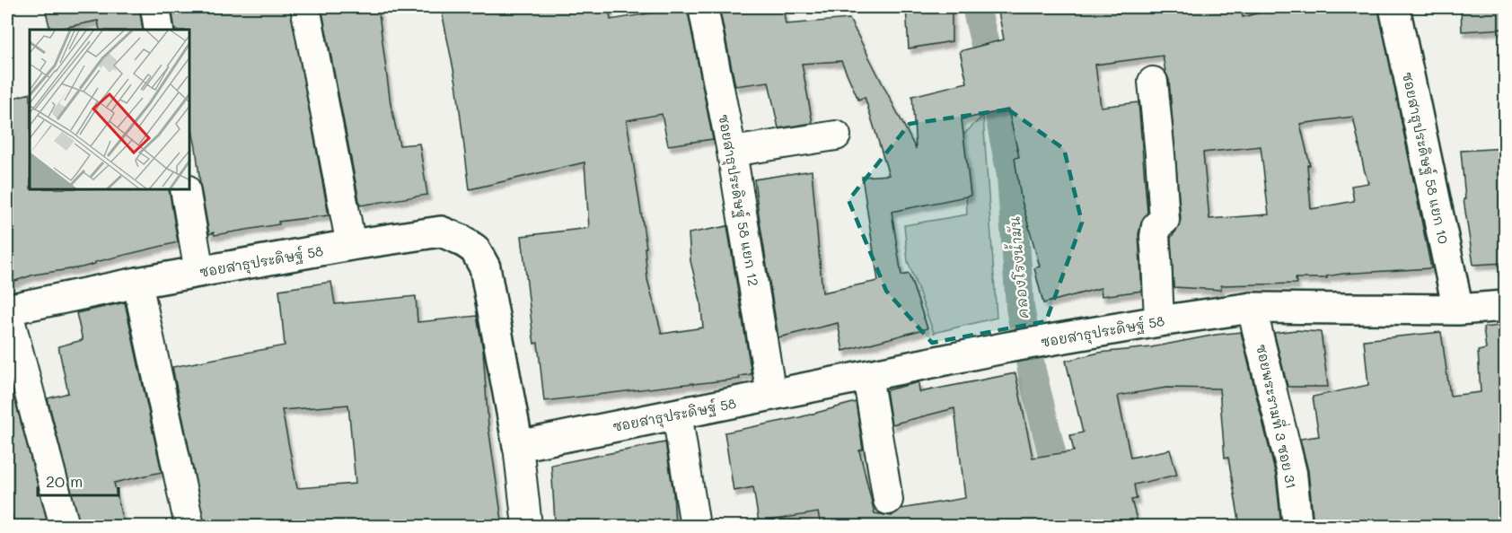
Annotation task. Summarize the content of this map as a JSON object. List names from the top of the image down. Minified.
{"streets":{"street":["ซอยสาธุประดิษฐ์ 58 แยก 10","ซอยสาธุประดิษฐ์ 58 แยก 12","ซอยสาธุประดิษฐ์ 58","ซอยพระรามที่ 3 ซอย 31"]},"crossings":[["ซอยสาธุประดิษฐ์ 58 แยก 10","ซอยสาธุประดิษฐ์ 58"],["ซอยสาธุประดิษฐ์ 58 แยก 12","ซอยสาธุประดิษฐ์ 58"],["ซอยสาธุประดิษฐ์ 58","ซอยพระรามที่ 3 ซอย 31"]],"water":["คลองโรงน้ำมัน"],"scale_bar":"20 m"}
